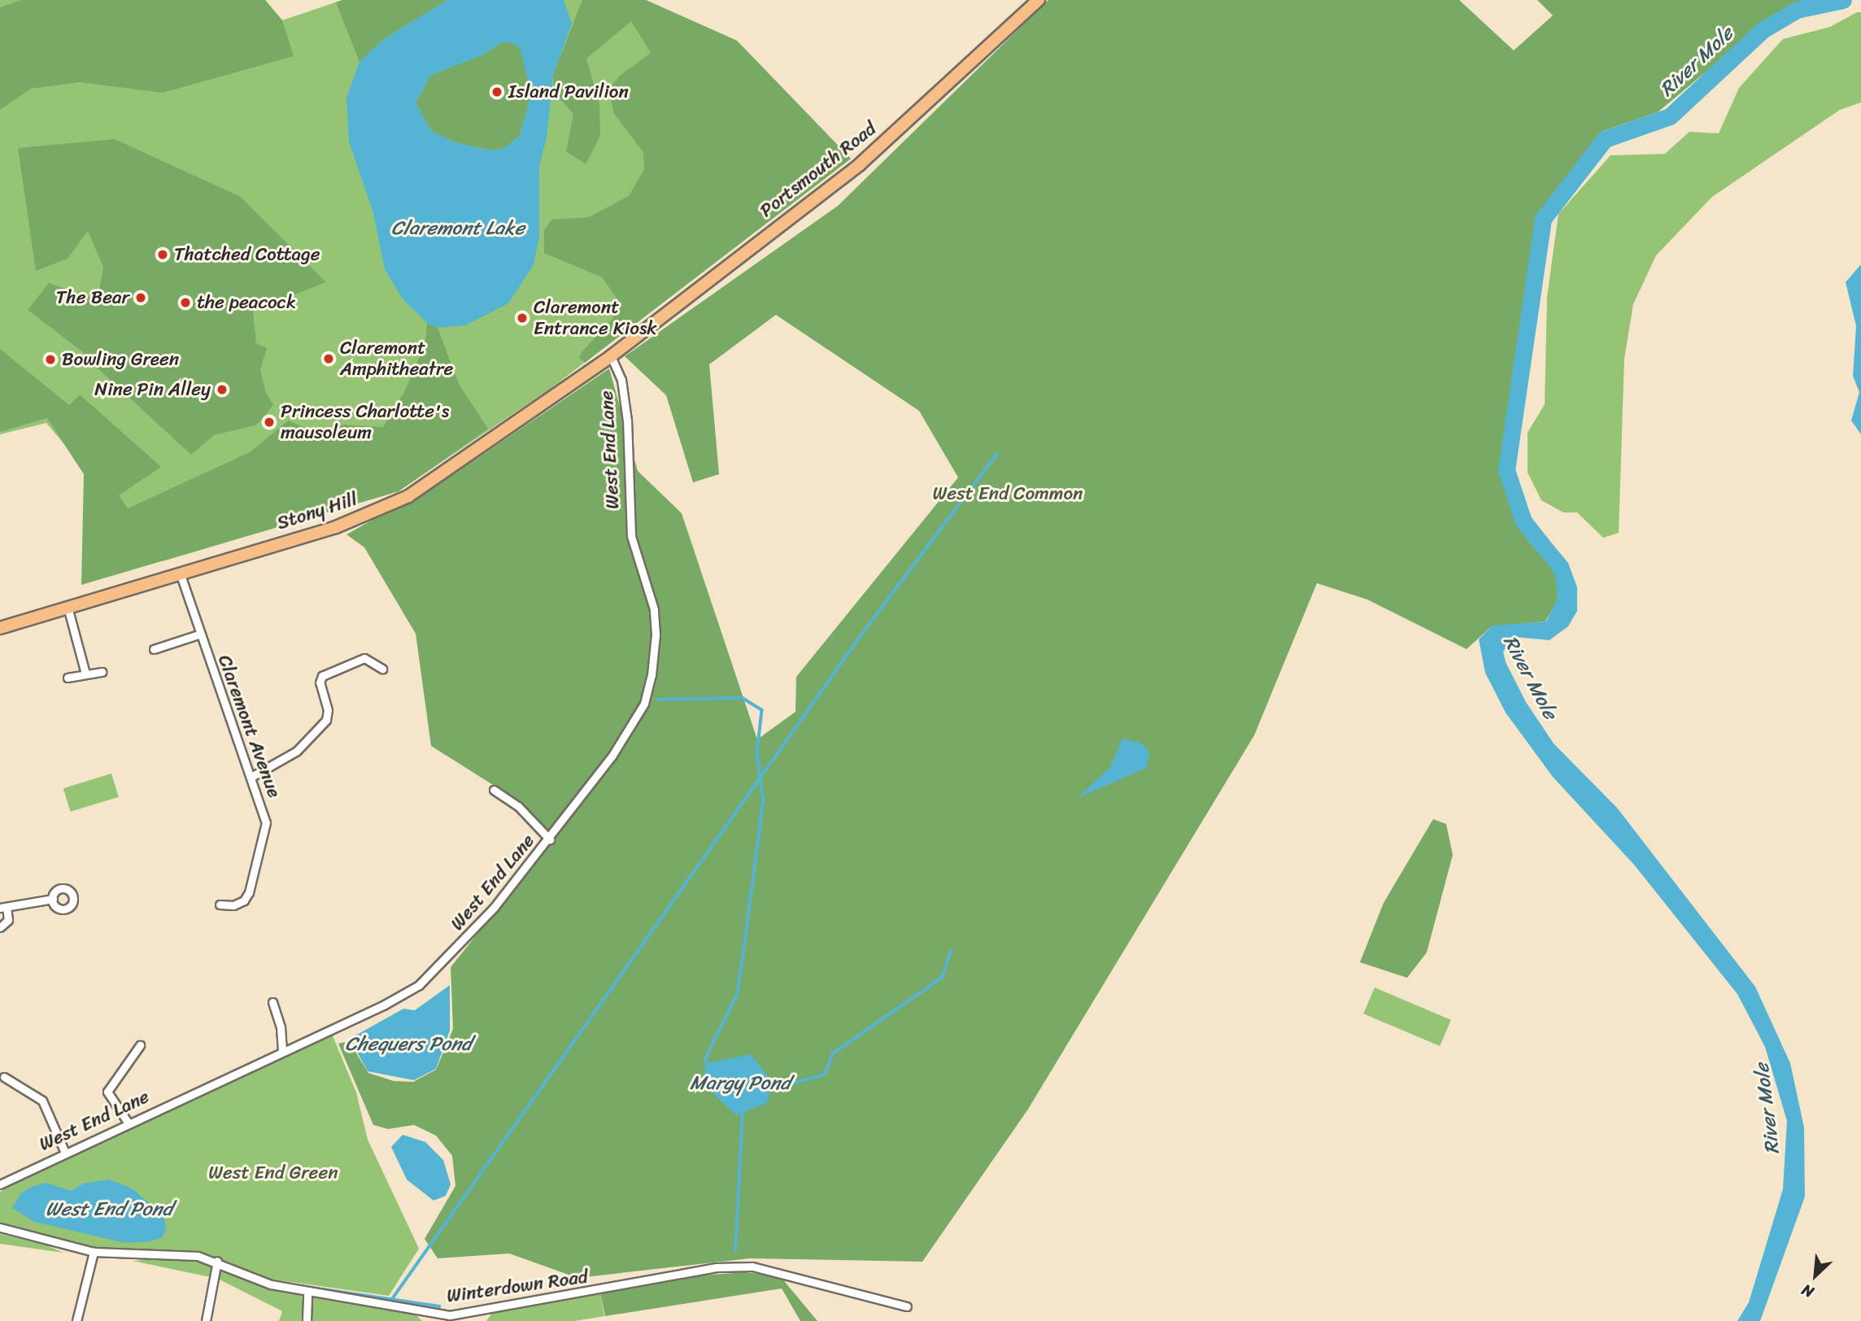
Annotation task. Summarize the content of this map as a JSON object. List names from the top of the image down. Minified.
{"streets":{"main road":["Portsmouth Road","Stony Hill"],"street":["West End Lane","Claremont Avenue","Winterdown Road"]},"crossings":[["Portsmouth Road","West End Lane"],["Portsmouth Road","Stony Hill"],["West End Lane","Stony Hill"],["Stony Hill","Claremont Avenue"]],"water":["River Mole","Claremont Lake","Chequers Pond","Margy Pond","West End Pond"],"parks":["West End Common","West End Green"],"places":["Island Pavilion","Thatched Cottage","The Bear","the peacock","Claremont Entrance Kiosk","Claremont Amphitheatre","Bowling Green","Nine Pin Alley","Princess Charlotte's mausoleum"],"north":"bottom left"}
